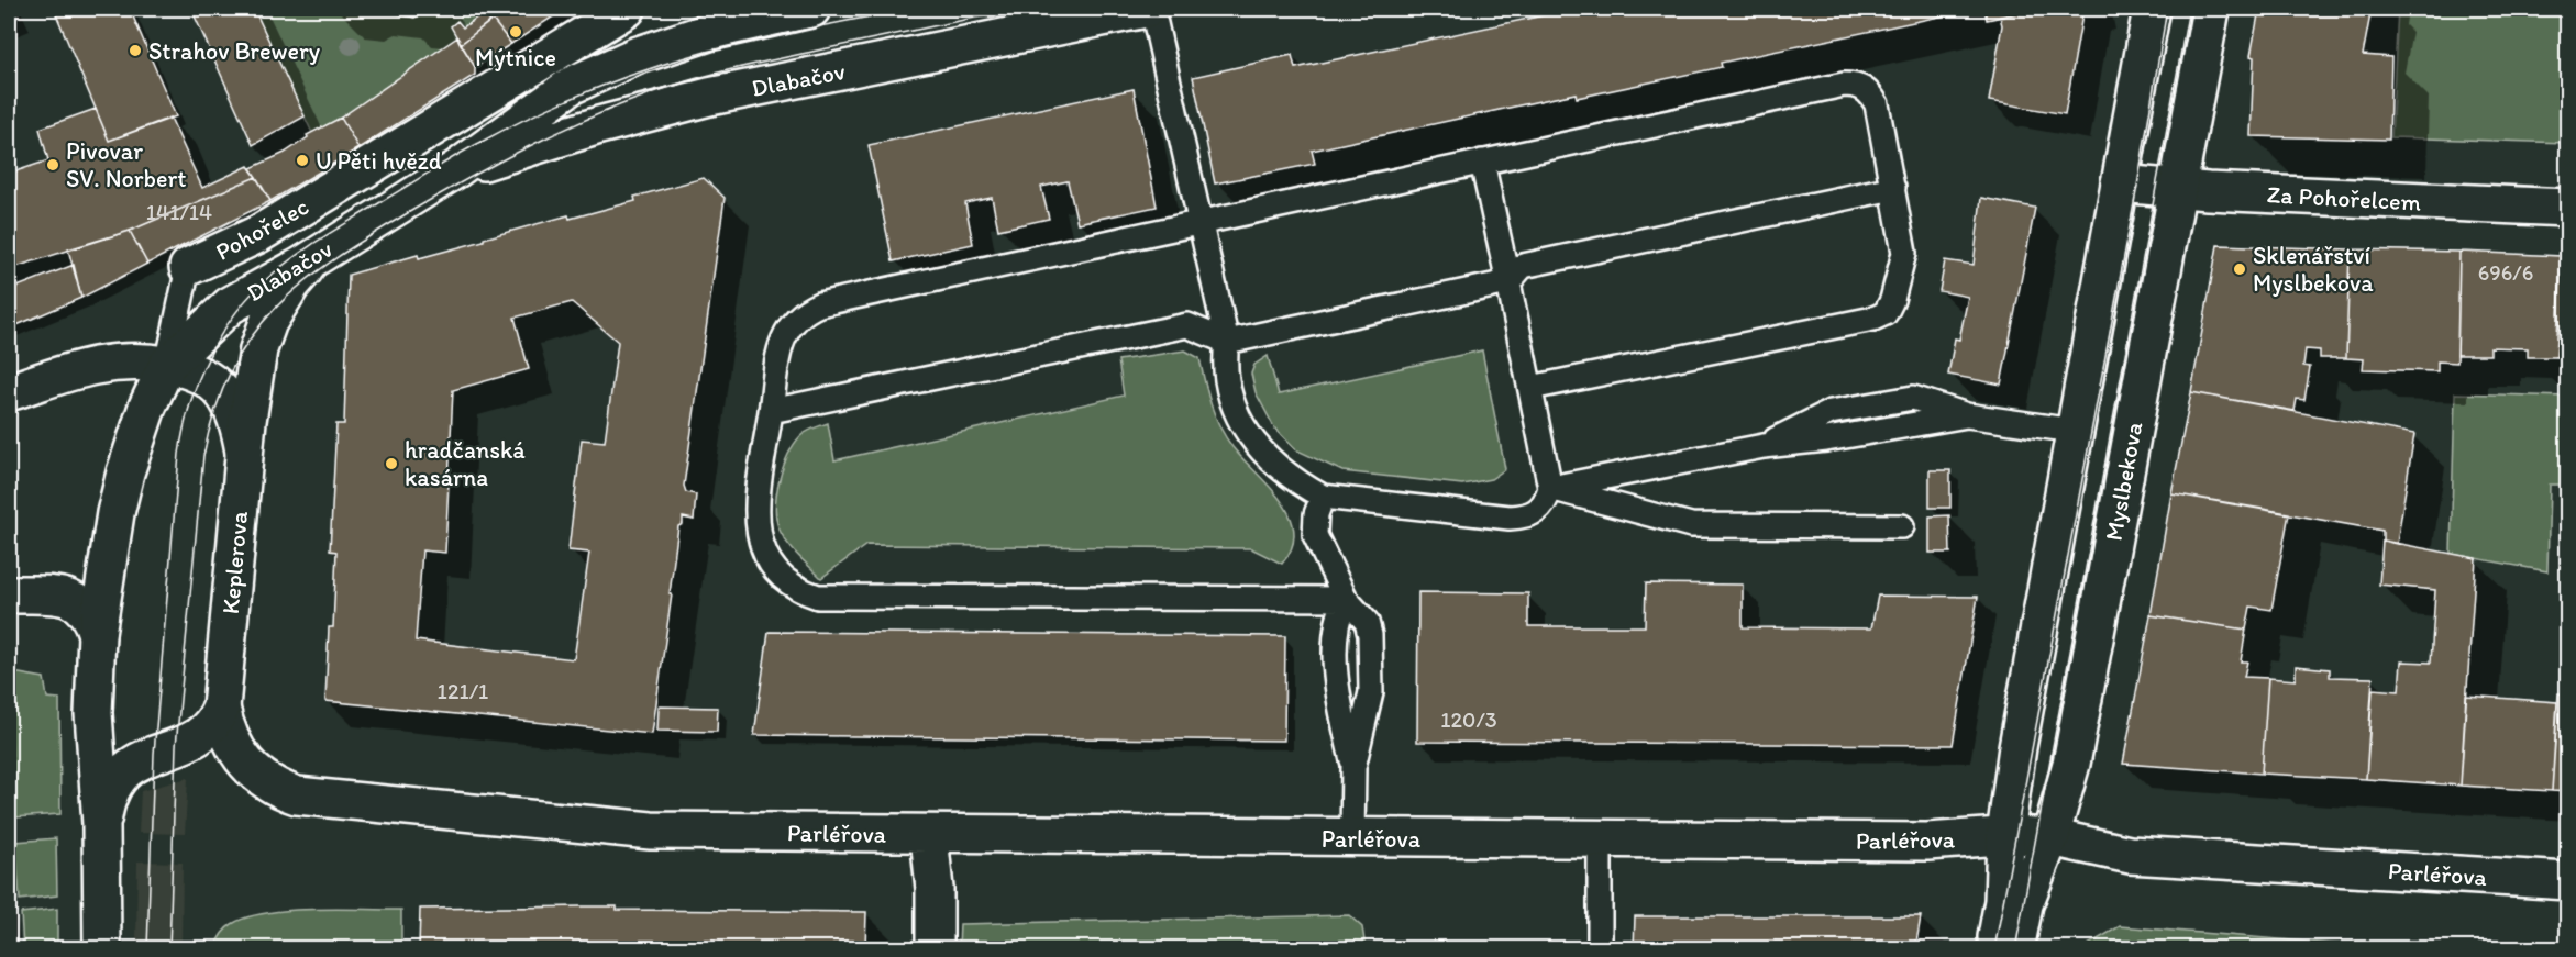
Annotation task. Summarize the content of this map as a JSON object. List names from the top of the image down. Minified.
{"streets":{"main road":["Dlabačov","Za Pohořelcem","Pohořelec","Myslbekova","Keplerova","Parléřova"]},"crossings":[["Dlabačov","Pohořelec"],["Dlabačov","Keplerova"],["Za Pohořelcem","Myslbekova"],["Pohořelec","Keplerova"],["Myslbekova","Parléřova"],["Keplerova","Parléřova"]],"places":["Mýtnice","Strahov Brewery","U Pěti hvězd","Pivovar SV. Norbert","Sklenářství Myslbekova","hradčanská kasárna"],"house_numbers":["141/14","696/6","121/1","120/3"]}
